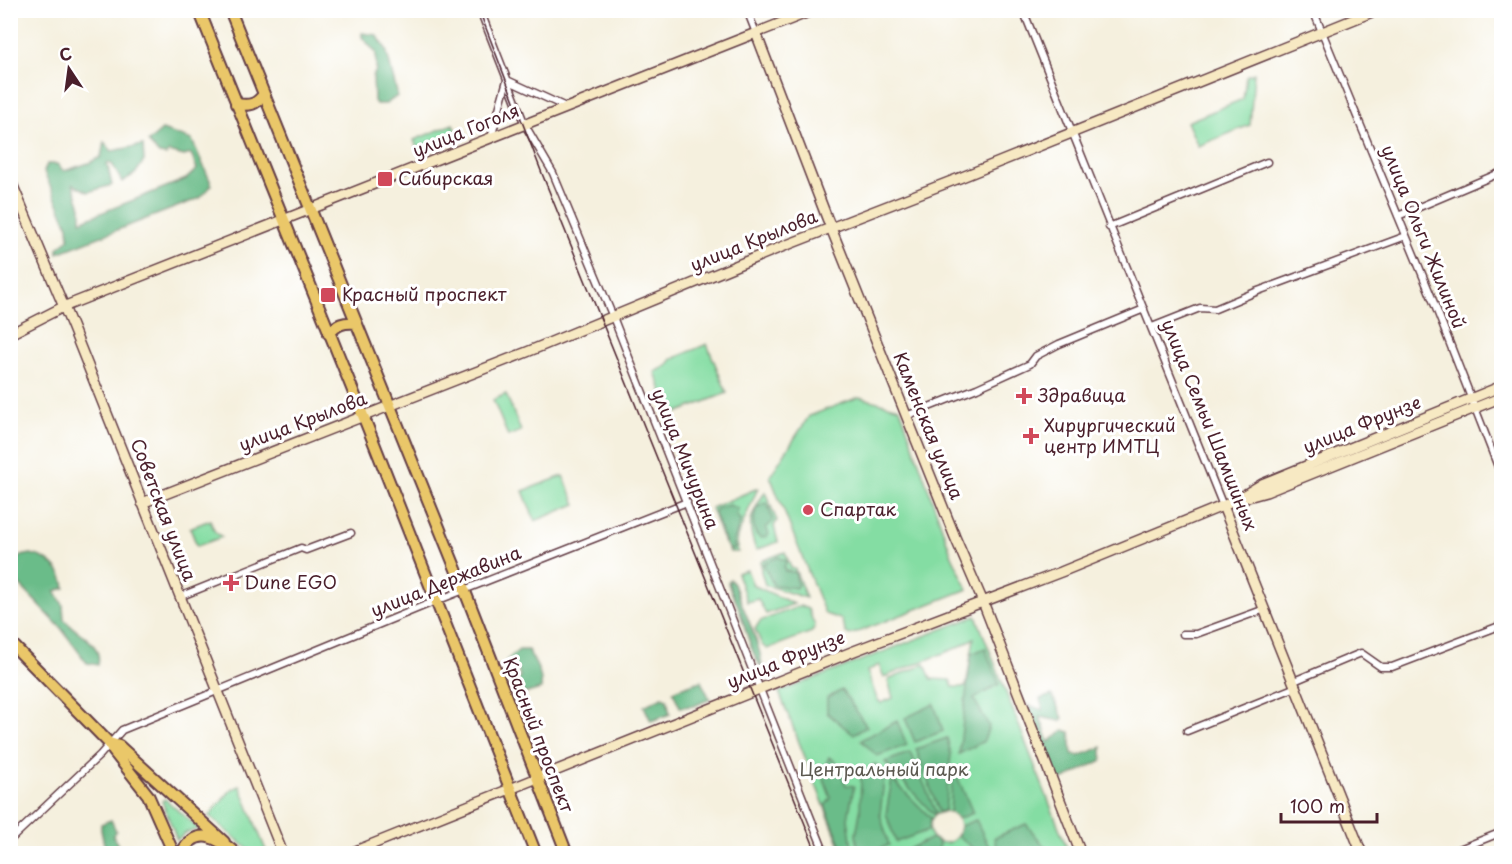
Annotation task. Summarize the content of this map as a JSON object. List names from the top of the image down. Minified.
{"streets":{"main road":["Красный проспект"],"street":["улица Гоголя","улица Ольги Жилиной","улица Крылова","улица Семьи Шамшиных","улица Фрунзе","Каменская улица","улица Мичурина","Советская улица","улица Державина"]},"crossings":[["улица Гоголя","Каменская улица"],["улица Гоголя","улица Мичурина"],["улица Гоголя","Советская улица"],["улица Гоголя","Красный проспект"],["улица Ольги Жилиной","улица Крылова"],["улица Ольги Жилиной","улица Фрунзе"],["улица Крылова","улица Семьи Шамшиных"],["улица Крылова","Каменская улица"],["улица Крылова","улица Мичурина"],["улица Крылова","Советская улица"],["улица Крылова","Красный проспект"],["улица Семьи Шамшиных","улица Фрунзе"],["улица Фрунзе","Каменская улица"],["улица Фрунзе","улица Мичурина"],["улица Фрунзе","Красный проспект"],["улица Мичурина","улица Державина"],["Советская улица","улица Державина"],["улица Державина","Красный проспект"]],"parks":["Центральный парк"],"places":{"transit":["Сибирская","Красный проспект"],"health":["Здравица","Хирургический центр ИМТЦ","Dune EGO"],"other":["Спартак"]},"scale_bar":"100 m","north":"top"}
